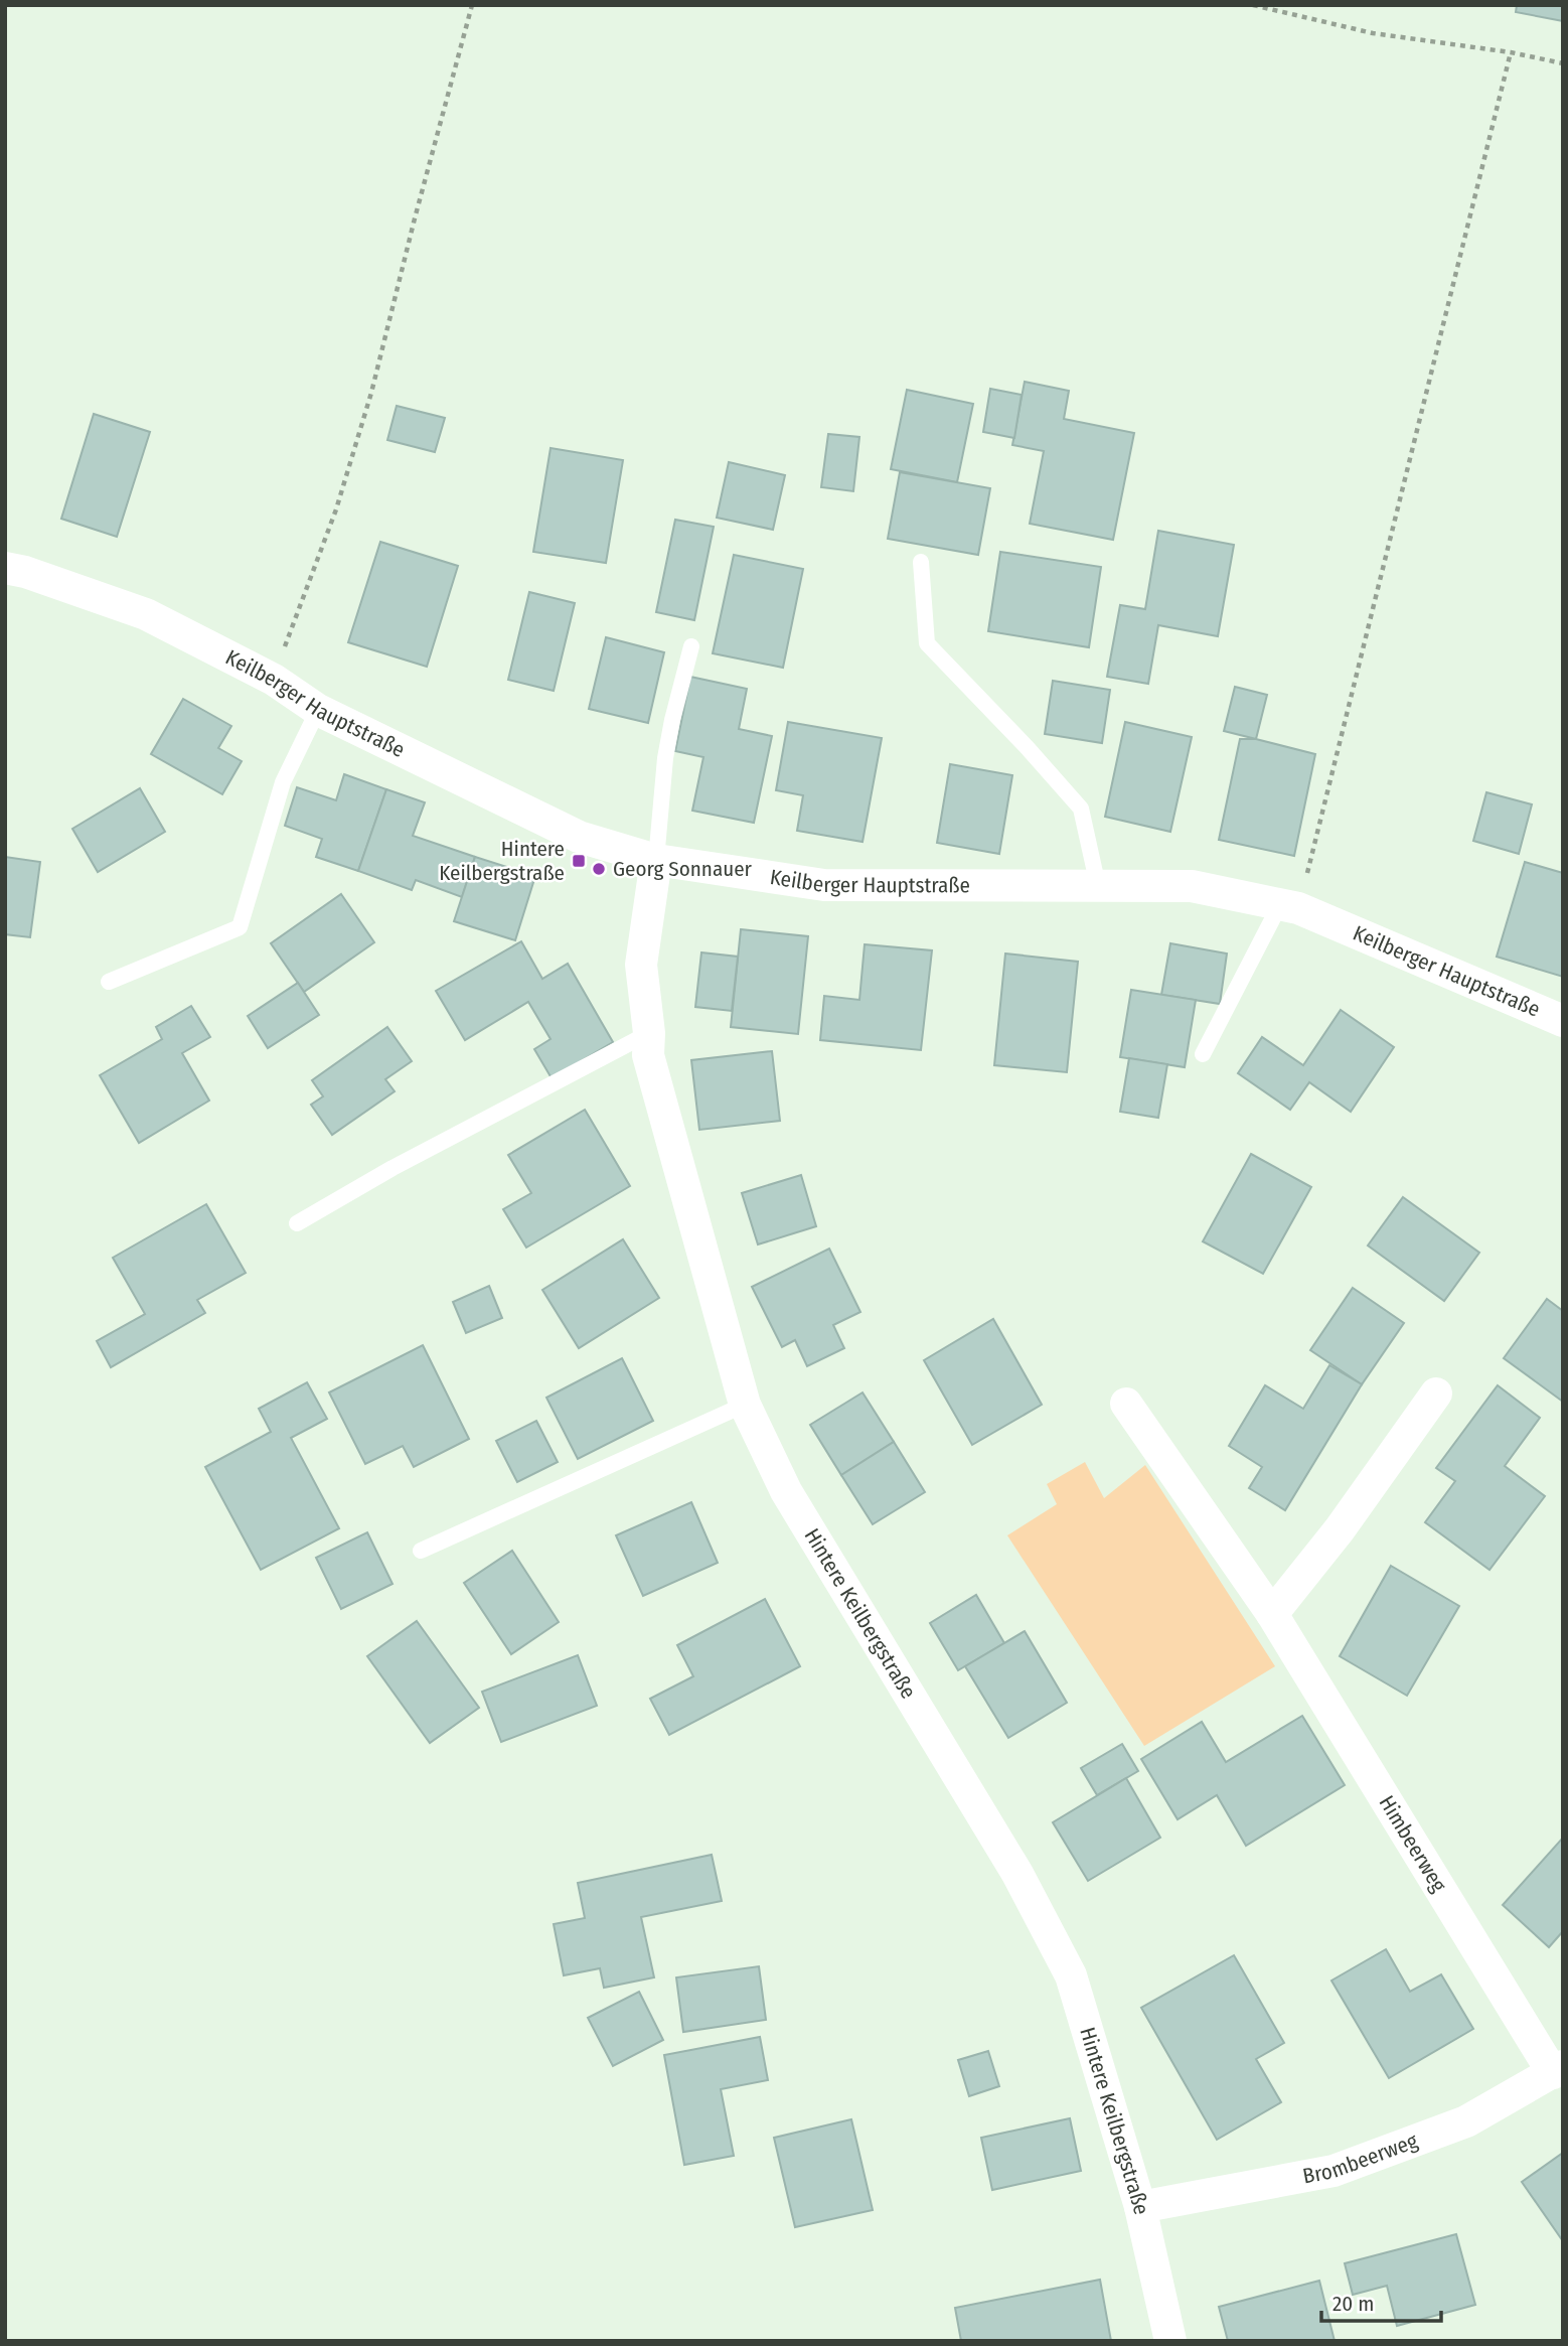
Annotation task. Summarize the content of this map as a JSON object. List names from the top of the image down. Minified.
{"streets":{"street":["Keilberger Hauptstraße","Hintere Keilbergstraße","Himbeerweg","Brombeerweg"]},"crossings":[["Keilberger Hauptstraße","Hintere Keilbergstraße"],["Hintere Keilbergstraße","Brombeerweg"],["Himbeerweg","Brombeerweg"]],"places":{"transit":["Hintere Keilbergstraße"],"other":["Georg Sonnauer"]},"scale_bar":"20 m"}
